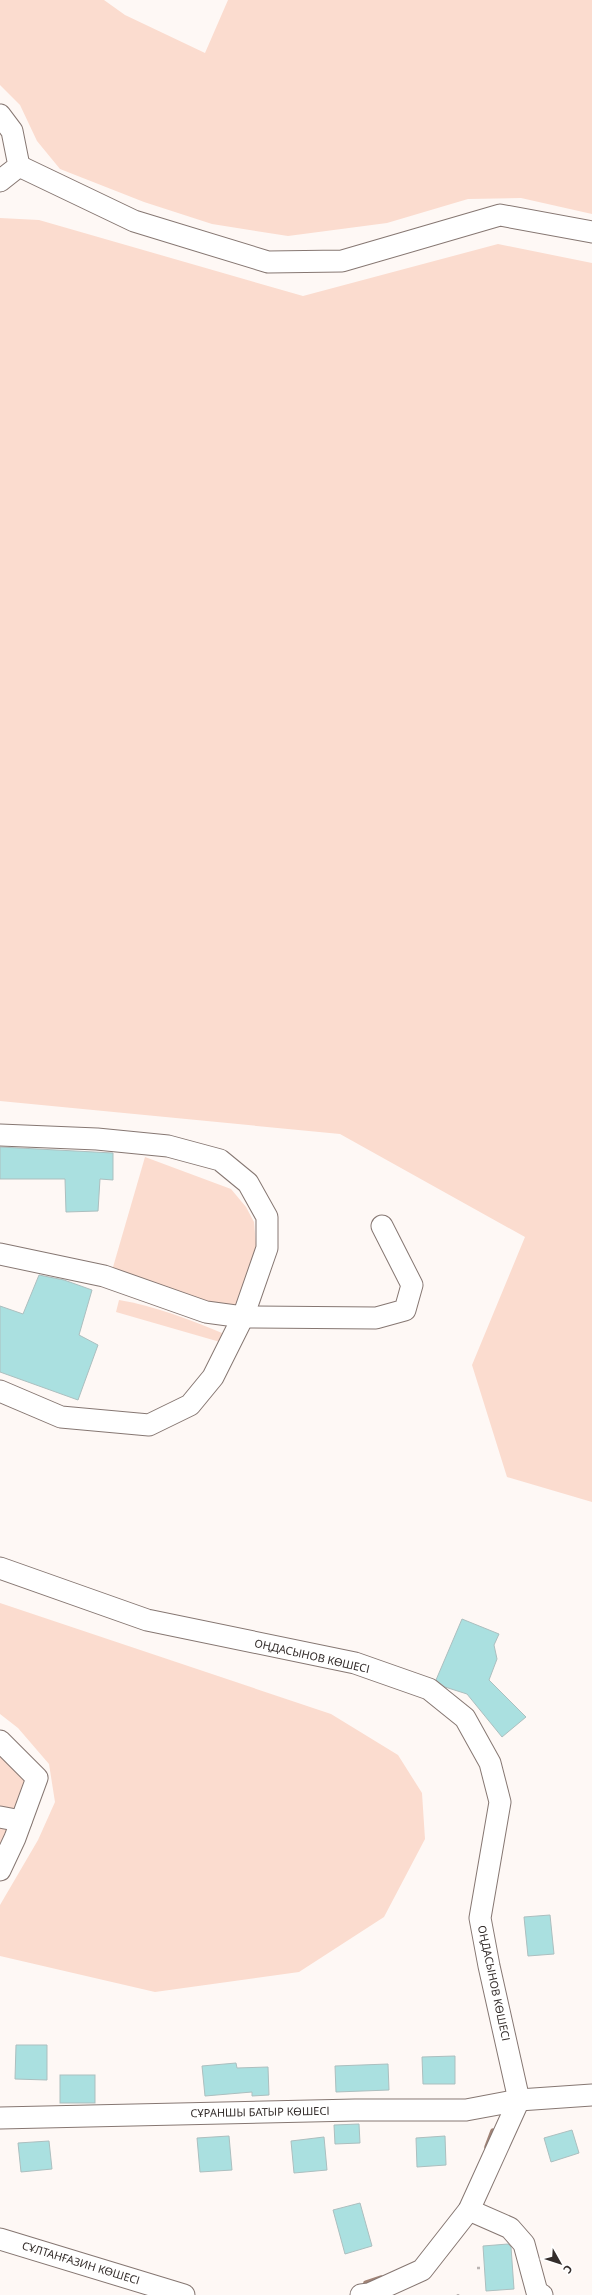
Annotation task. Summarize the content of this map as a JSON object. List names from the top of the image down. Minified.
{"streets":{"street":["ОҢДАСЫНОВ КӨШЕСІ","СҰРАНШЫ БАТЫР КӨШЕСІ","СҰЛТАНҒАЗИН КӨШЕСІ"]},"crossings":[["ОҢДАСЫНОВ КӨШЕСІ","СҰРАНШЫ БАТЫР КӨШЕСІ"]],"north":"bottom right"}
